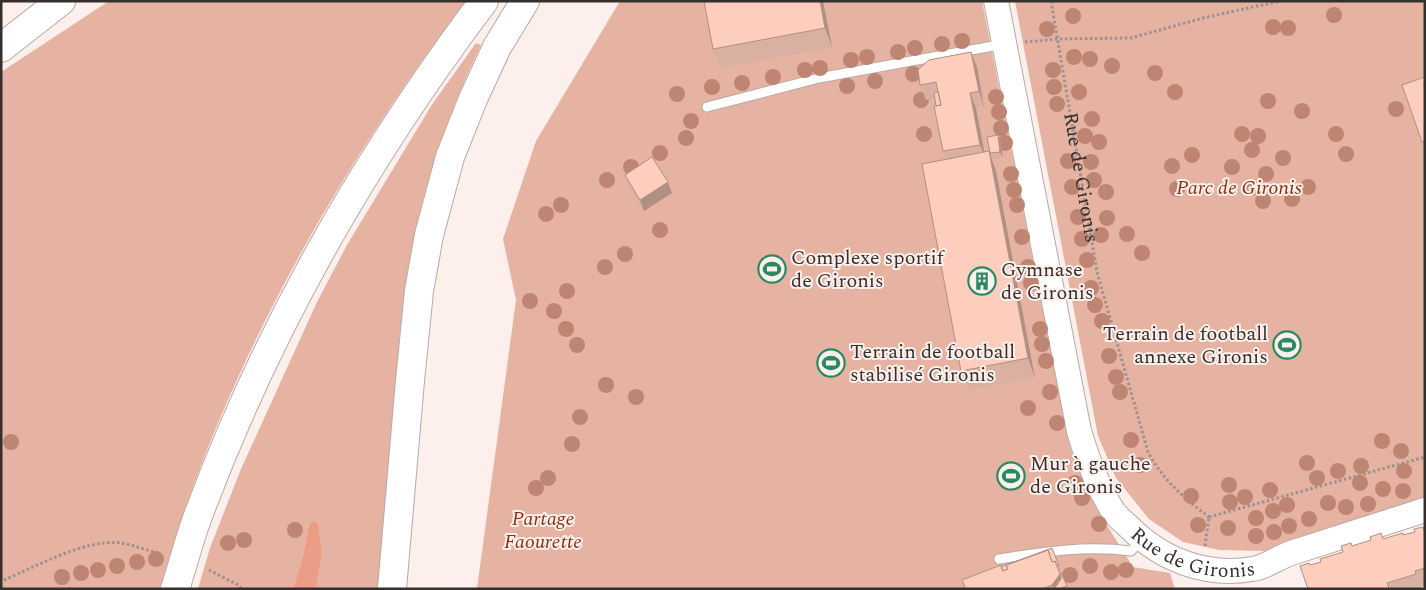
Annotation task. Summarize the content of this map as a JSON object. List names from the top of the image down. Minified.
{"streets":{"street":["Rue de Gironis"]},"parks":["Parc de Gironis","Partage Faourette"],"places":{"sports":["Complexe sportif de Gironis","Terrain de football annexe Gironis","Terrain de football stabilisé Gironis","Mur à gauche de Gironis"],"building":["Gymnase de Gironis"]}}
